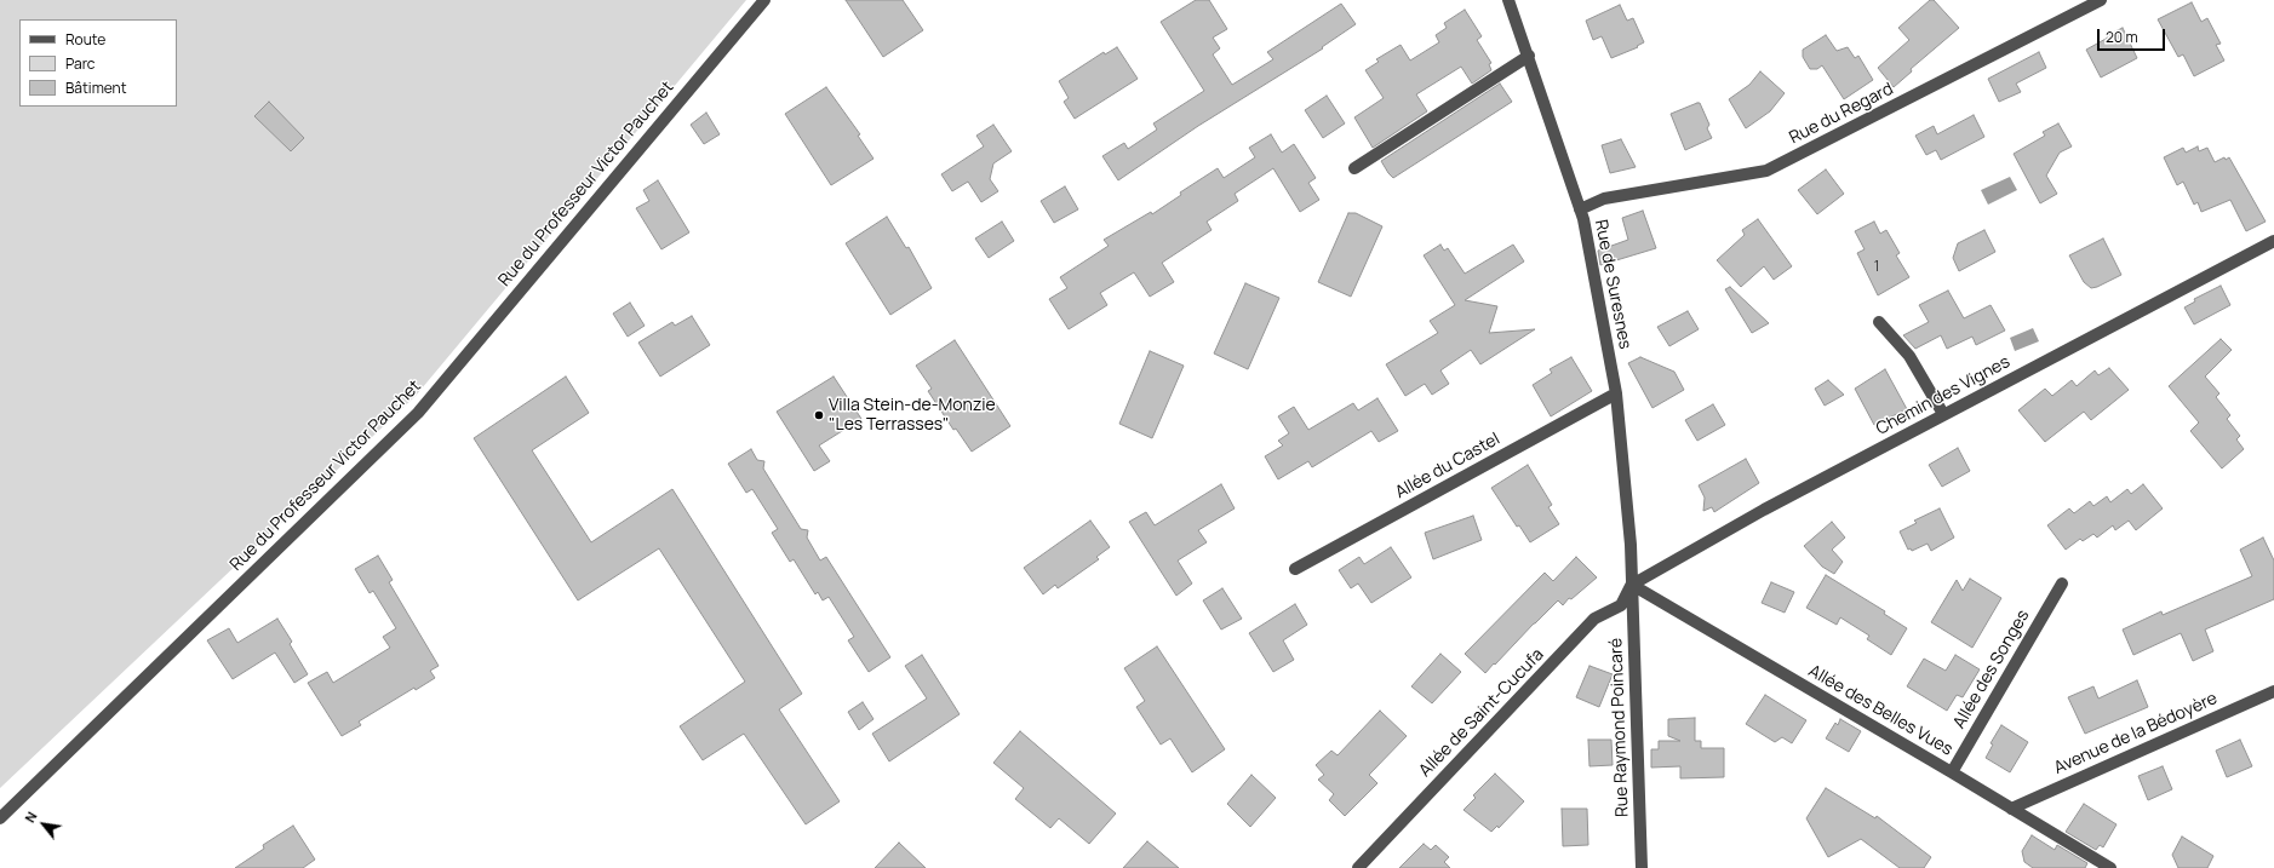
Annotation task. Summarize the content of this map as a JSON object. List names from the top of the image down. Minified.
{"streets":{"street":["Rue du Regard","Rue du Professeur Victor Pauchet","Rue de Suresnes","Chemin des Vignes","Allée du Castel","Allée des Songes","Allée des Belles Vues","Allée de Saint-Cucufa","Rue Raymond Poincaré","Avenue de la Bédoyère"]},"crossings":[["Rue du Regard","Rue de Suresnes"],["Rue de Suresnes","Chemin des Vignes"],["Rue de Suresnes","Allée du Castel"],["Rue de Suresnes","Allée des Belles Vues"],["Rue de Suresnes","Allée de Saint-Cucufa"],["Rue de Suresnes","Rue Raymond Poincaré"],["Chemin des Vignes","Allée des Belles Vues"],["Chemin des Vignes","Allée de Saint-Cucufa"],["Chemin des Vignes","Rue Raymond Poincaré"],["Allée des Songes","Allée des Belles Vues"],["Allée des Belles Vues","Allée de Saint-Cucufa"],["Allée des Belles Vues","Rue Raymond Poincaré"],["Allée des Belles Vues","Avenue de la Bédoyère"],["Allée de Saint-Cucufa","Rue Raymond Poincaré"]],"places":["Villa Stein-de-Monzie \"Les Terrasses\""],"house_numbers":["1"],"legend":["Route","Parc","Bâtiment"],"scale_bar":"20 m","north":"top left"}
